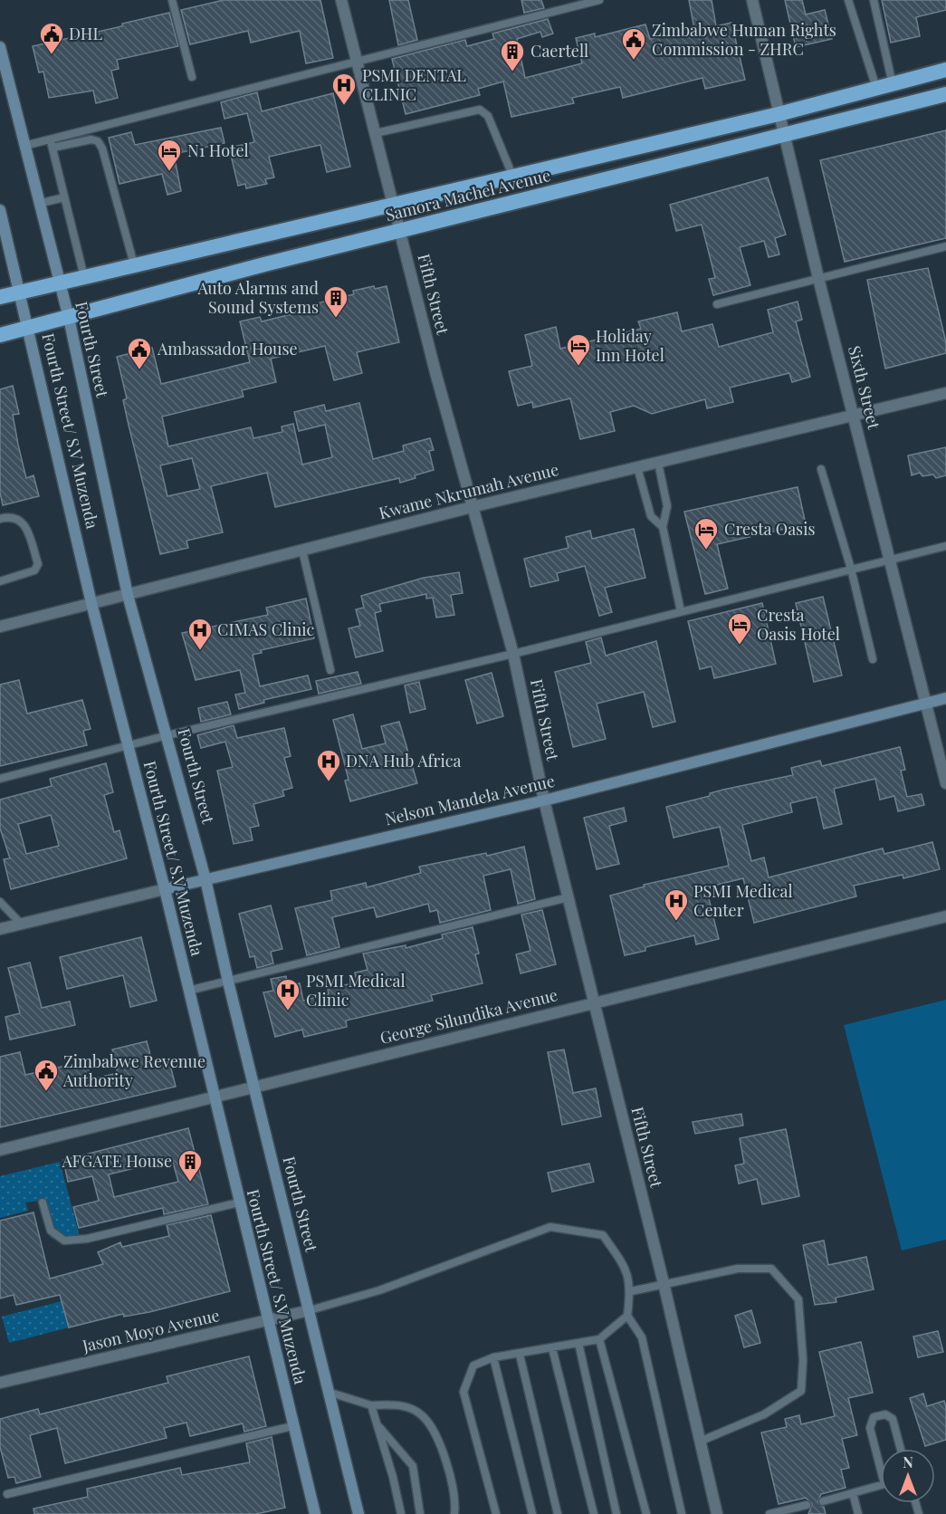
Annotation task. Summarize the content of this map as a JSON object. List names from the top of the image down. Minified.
{"streets":{"highway":["Samora Machel Avenue"],"main road":["Fourth Street","Fourth Street/ S.V Muzenda","Nelson Mandela Avenue"],"street":["Fifth Street","Sixth Street","Kwame Nkrumah Avenue","George Silundika Avenue","Jason Moyo Avenue"]},"crossings":[["Samora Machel Avenue","Fifth Street"],["Samora Machel Avenue","Fourth Street"],["Samora Machel Avenue","Sixth Street"],["Samora Machel Avenue","Fourth Street/ S.V Muzenda"],["Fifth Street","Kwame Nkrumah Avenue"],["Fifth Street","Nelson Mandela Avenue"],["Fifth Street","George Silundika Avenue"],["Fourth Street","Kwame Nkrumah Avenue"],["Fourth Street","Nelson Mandela Avenue"],["Fourth Street","George Silundika Avenue"],["Fourth Street","Jason Moyo Avenue"],["Sixth Street","Kwame Nkrumah Avenue"],["Sixth Street","Nelson Mandela Avenue"],["Fourth Street/ S.V Muzenda","Kwame Nkrumah Avenue"],["Fourth Street/ S.V Muzenda","Nelson Mandela Avenue"],["Fourth Street/ S.V Muzenda","George Silundika Avenue"],["Fourth Street/ S.V Muzenda","Jason Moyo Avenue"]],"places":{"public building":["DHL","Zimbabwe Human Rights Commission - ZHRC","Ambassador House","Zimbabwe Revenue Authority"],"building":["Caertell","Auto Alarms and Sound Systems","AFGATE House"],"hospital":["PSMI DENTAL CLINIC","CIMAS Clinic","DNA Hub Africa","PSMI Medical Center","PSMI Medical Clinic"],"hotel":["N1 Hotel","Holiday Inn Hotel","Cresta Oasis","Cresta Oasis Hotel"]},"north":"top"}
